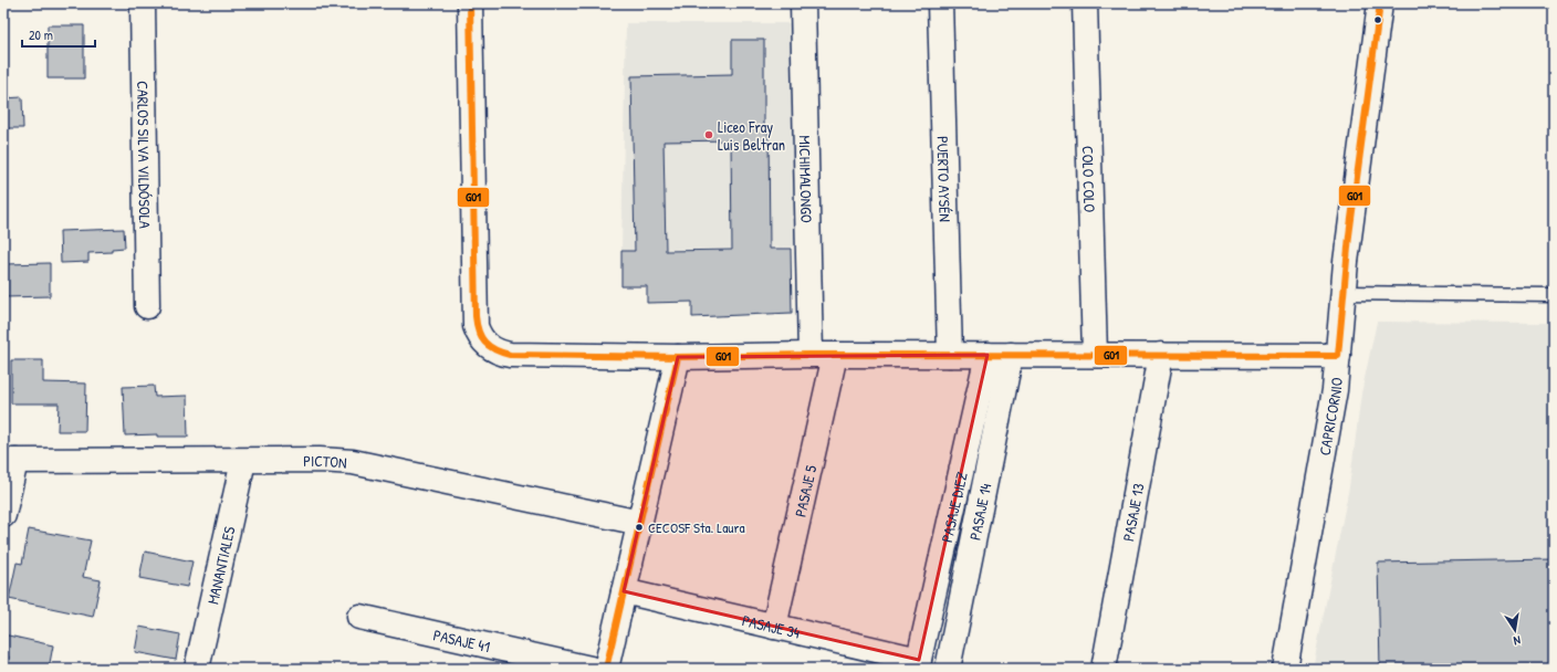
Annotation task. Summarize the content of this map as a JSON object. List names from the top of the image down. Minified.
{"streets":{"street":["CARLOS SILVA VILDÓSOLA","MICHIMALONGO","PUERTO AYSÉN","COLO COLO","CAPRICORNIO","PICTON","PASAJE 5","PASAJE DIEZ","PASAJE 14","PASAJE 13","MANANTIALES","PASAJE 34","PASAJE 41"]},"crossings":[["PICTON","MANANTIALES"],["PASAJE 5","PASAJE 34"],["PASAJE DIEZ","PASAJE 14"],["PASAJE DIEZ","PASAJE 34"]],"places":["Liceo Fray Luis Beltran","CECOSF Sta. Laura"],"lines":["transit line G01"],"scale_bar":"20 m","north":"bottom"}
